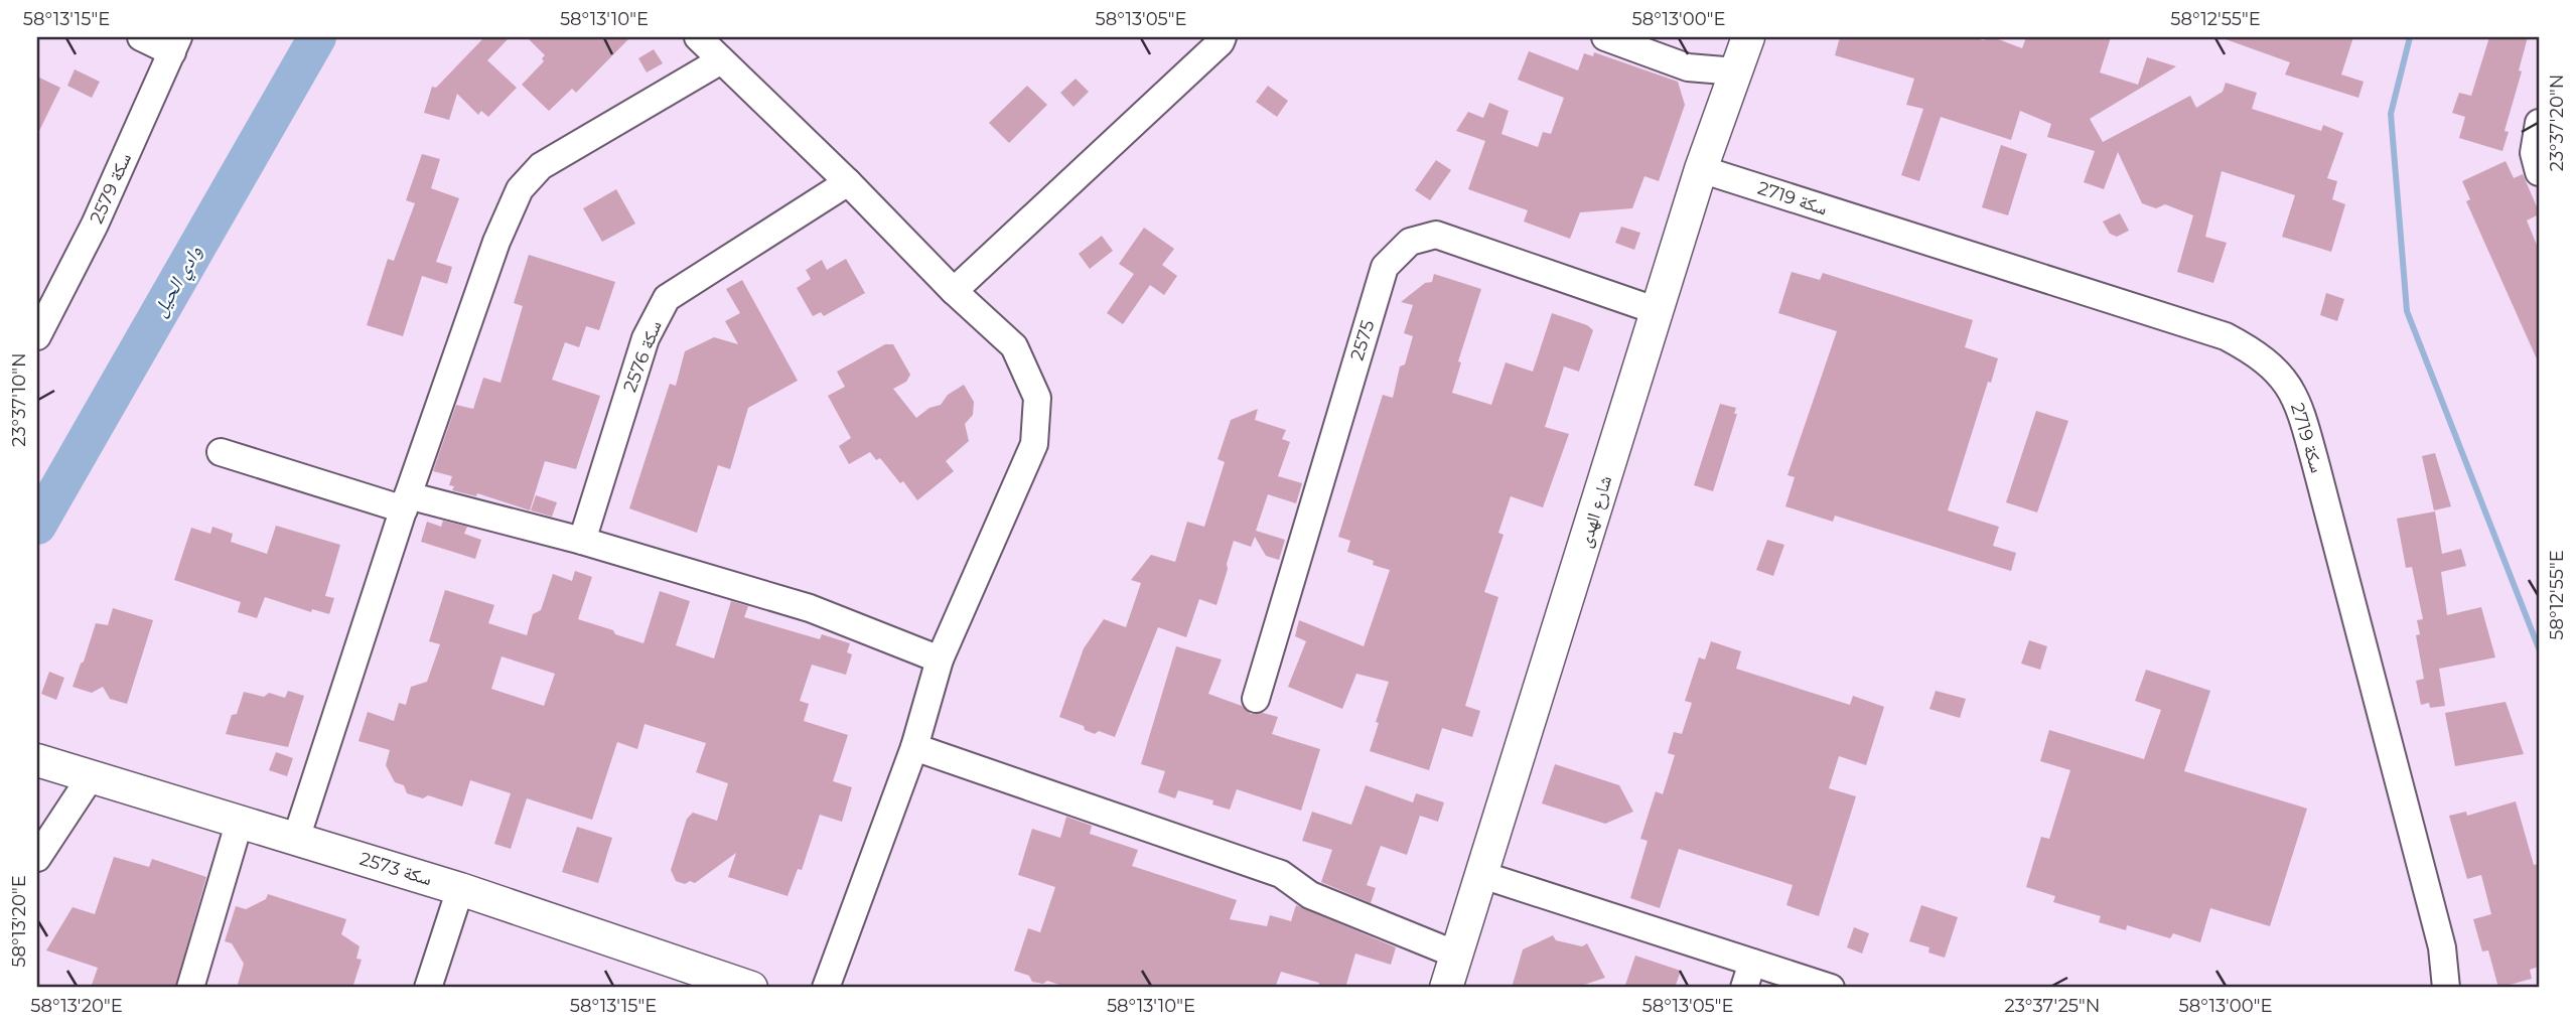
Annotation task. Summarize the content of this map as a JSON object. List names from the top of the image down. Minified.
{"streets":{"street":["سكة 2579","سكة 2719","2575","سكة 2576","شارع الهدى","سكة 2573"]},"crossings":[["سكة 2719","شارع الهدى"],["2575","شارع الهدى"]],"water":["وادي الحيل"],"coordinates":["58°13'15\"E","58°13'10\"E","58°13'05\"E","58°13'00\"E","58°12'55\"E","23°37'20\"N","23°37'10\"N","58°13'20\"E","23°37'25\"N"]}
